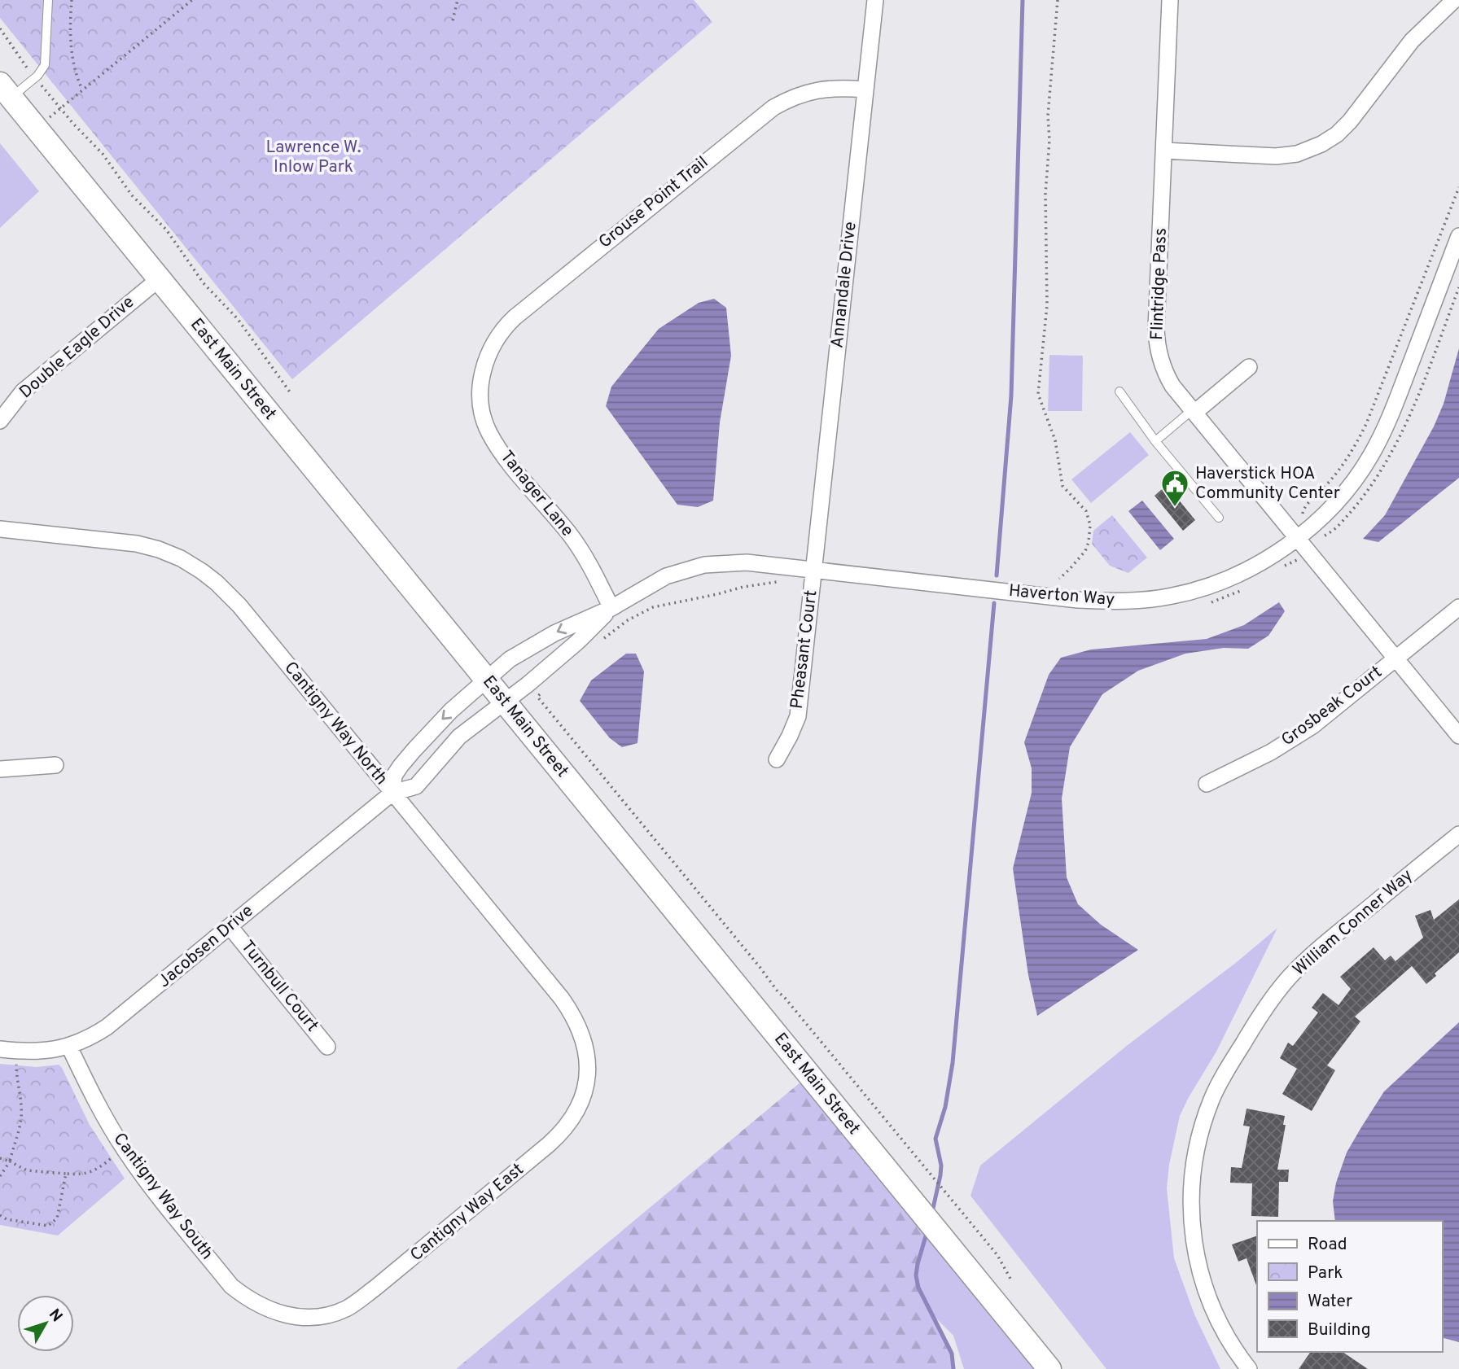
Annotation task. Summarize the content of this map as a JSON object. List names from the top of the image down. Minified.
{"streets":{"main road":["East Main Street"],"street":["Grouse Point Trail","Flintridge Pass","Annandale Drive","Double Eagle Drive","Tanager Lane","Haverton Way","Pheasant Court","Grosbeak Court","Cantigny Way North","William Conner Way","Jacobsen Drive","Turnbull Court","Cantigny Way South","Cantigny Way East"]},"crossings":[["Grouse Point Trail","Annandale Drive"],["Grouse Point Trail","Tanager Lane"],["Flintridge Pass","Haverton Way"],["Flintridge Pass","Grosbeak Court"],["Annandale Drive","Haverton Way"],["Annandale Drive","Pheasant Court"],["Double Eagle Drive","East Main Street"],["East Main Street","Haverton Way"],["East Main Street","Jacobsen Drive"],["Tanager Lane","Haverton Way"],["Haverton Way","Pheasant Court"],["Haverton Way","Jacobsen Drive"],["Cantigny Way North","Jacobsen Drive"],["Cantigny Way North","Cantigny Way East"],["Jacobsen Drive","Turnbull Court"],["Jacobsen Drive","Cantigny Way South"],["Cantigny Way South","Cantigny Way East"]],"parks":["Lawrence W. Inlow Park"],"places":{"public building":["Haverstick HOA Community Center"]},"legend":["Road","Park","Water","Building"],"north":"top right"}
